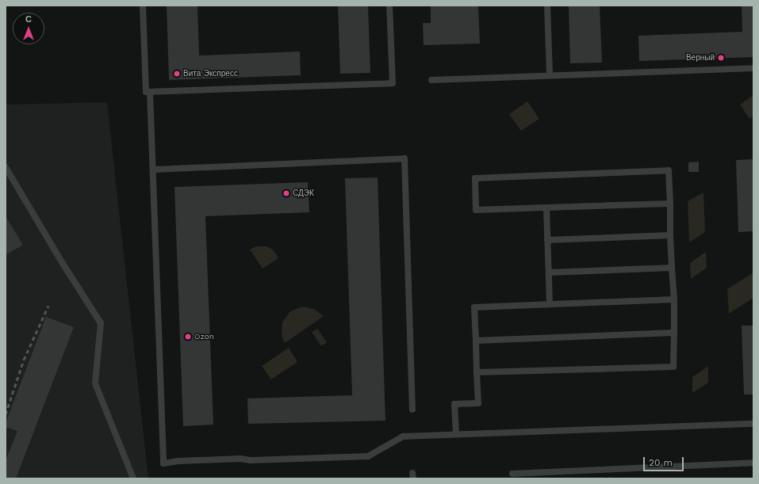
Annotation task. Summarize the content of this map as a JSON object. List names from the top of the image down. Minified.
{"places":["Верный","Вита Экспресс","СДЭК","Ozon"],"scale_bar":"20 m","north":"top"}
